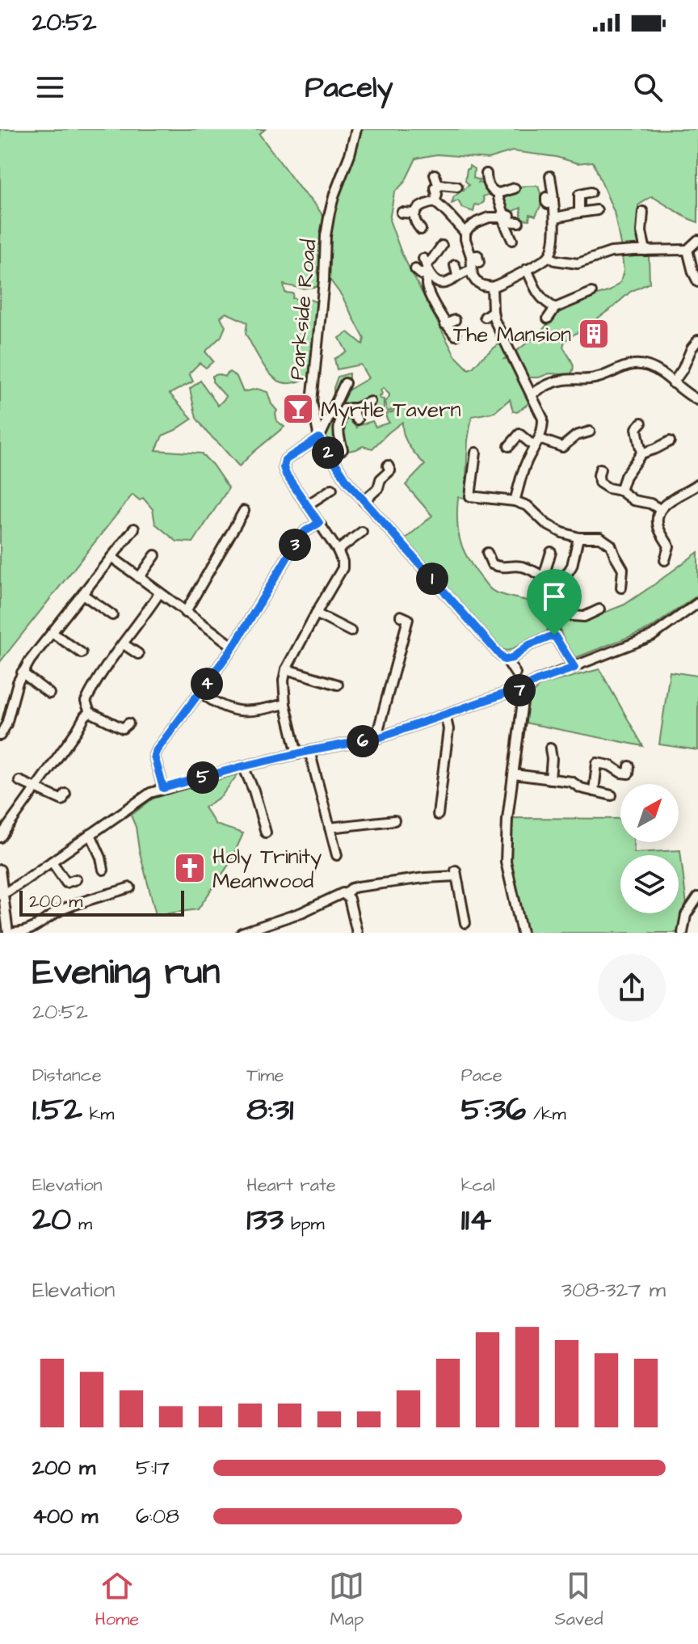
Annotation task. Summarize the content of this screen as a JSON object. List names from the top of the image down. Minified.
{"streets":{"street":["Parkside Road"]},"places":{"building":["The Mansion"],"bar":["Myrtle Tavern"],"church":["Holy Trinity Meanwood"]},"scale_bar":"200 m","north":"top right","page":{"status":"20:52","header":"Pacely","pins":["2","3","1","4","7","6","5"],"scale":"200 m","heading":["Evening run","20:52"],"stats":[["Distance","1.52 km"],["Time","8:31"],["Pace","5:36 /km"],["Elevation","20 m"],["Heart rate","133 bpm"],["kcal","114"]],"chart":["Elevation","308–327 m"],"list":[{"name":"200 m","note":"5:17"},{"name":"400 m","note":"6:08"}],"tabs":["Home","Map","Saved"]}}
